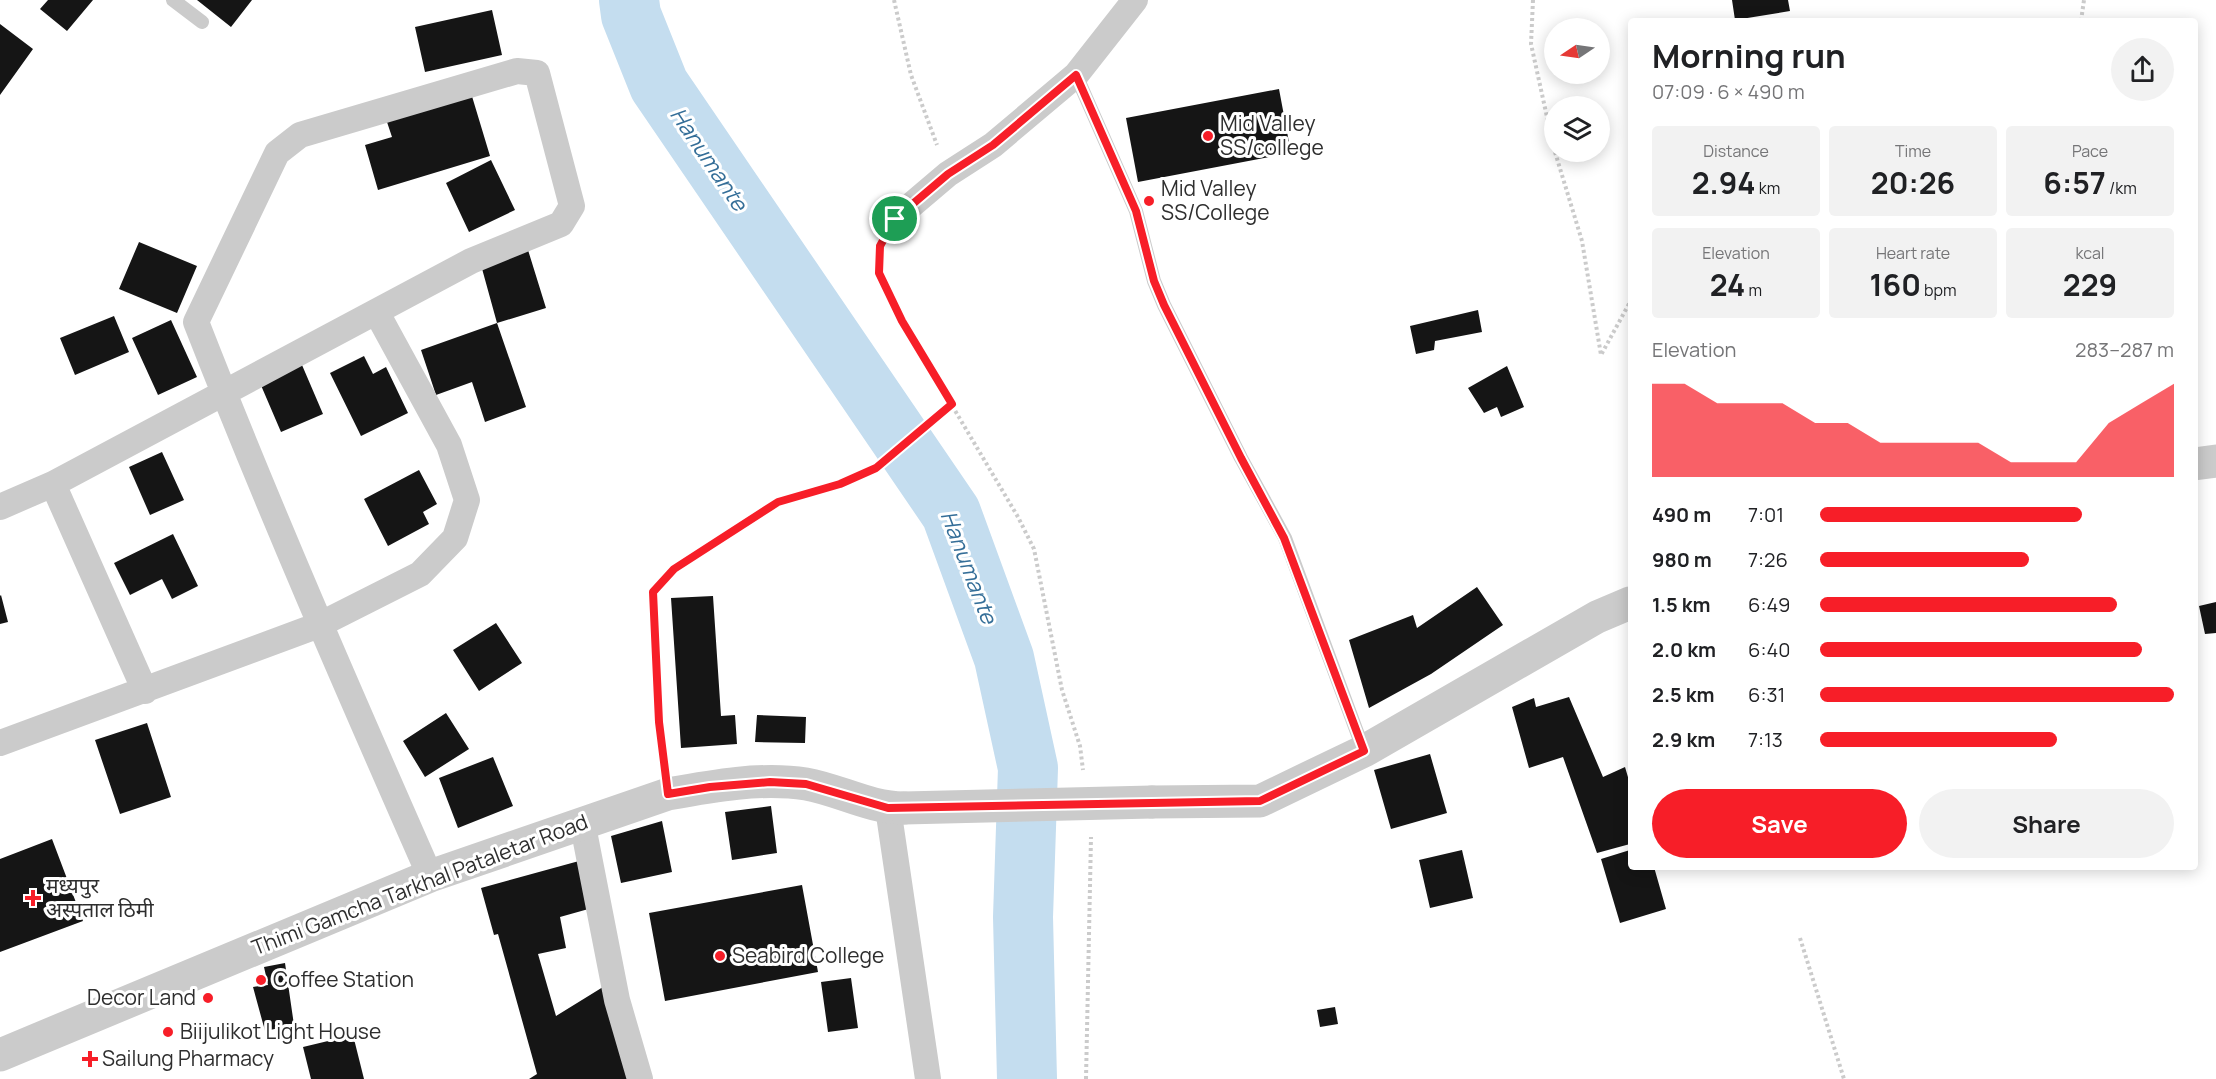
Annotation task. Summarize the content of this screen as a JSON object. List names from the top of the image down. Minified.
{"streets":{"street":["Thimi Gamcha Tarkhal Pataletar Road"]},"water":["Hanumante"],"places":{"other":["Mid Valley SS/college","Mid Valley SS/College","Seabird College","Coffee Station","Decor Land","Biijulikot Light House"],"health":["मध्यपुर अस्पताल ठिमी","Sailung Pharmacy"]},"north":"left","page":{"heading":["Morning run","07:09 · 6 × 490 m"],"stats":[["Distance","2.94 km"],["Time","20:26"],["Pace","6:57 /km"],["Elevation","24 m"],["Heart rate","160 bpm"],["kcal","229"]],"chart":["Elevation","283–287 m"],"list":[{"name":"490 m","note":"7:01"},{"name":"980 m","note":"7:26"},{"name":"1.5 km","note":"6:49"},{"name":"2.0 km","note":"6:40"},{"name":"2.5 km","note":"6:31"},{"name":"2.9 km","note":"7:13"}],"buttons":["Save","Share"]}}
